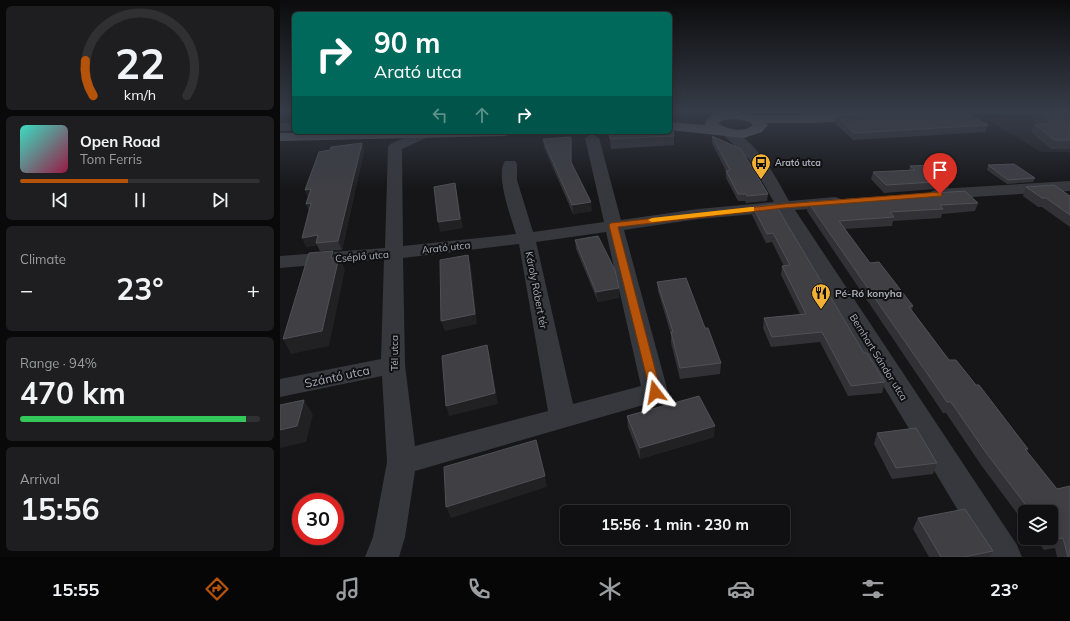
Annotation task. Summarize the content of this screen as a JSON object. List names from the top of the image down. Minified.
{"streets":{"street":["Arató utca","Cséplő utca","Károly Róbert tér","Tél utca","Bernhart Sándor utca","Szántó utca"]},"crossings":[["Arató utca","Cséplő utca"],["Arató utca","Károly Róbert tér"],["Arató utca","Tél utca"],["Arató utca","Bernhart Sándor utca"],["Cséplő utca","Tél utca"],["Tél utca","Szántó utca"]],"places":{"bus stop":["Arató utca"],"restaurant":["Pé-Ró konyha"]},"page":{"turn":["90 m","Arató utca"],"song":["Open Road","Tom Ferris"],"tile":["Climate",["Range · 94%","470 km"],["Arrival","15:56"]],"heat":["−","23°","+"],"limit":"30","trip":"15:56 · 1 min · 230 m","tabs":["15:55","23°"],"gauge":["22","km/h"]}}
